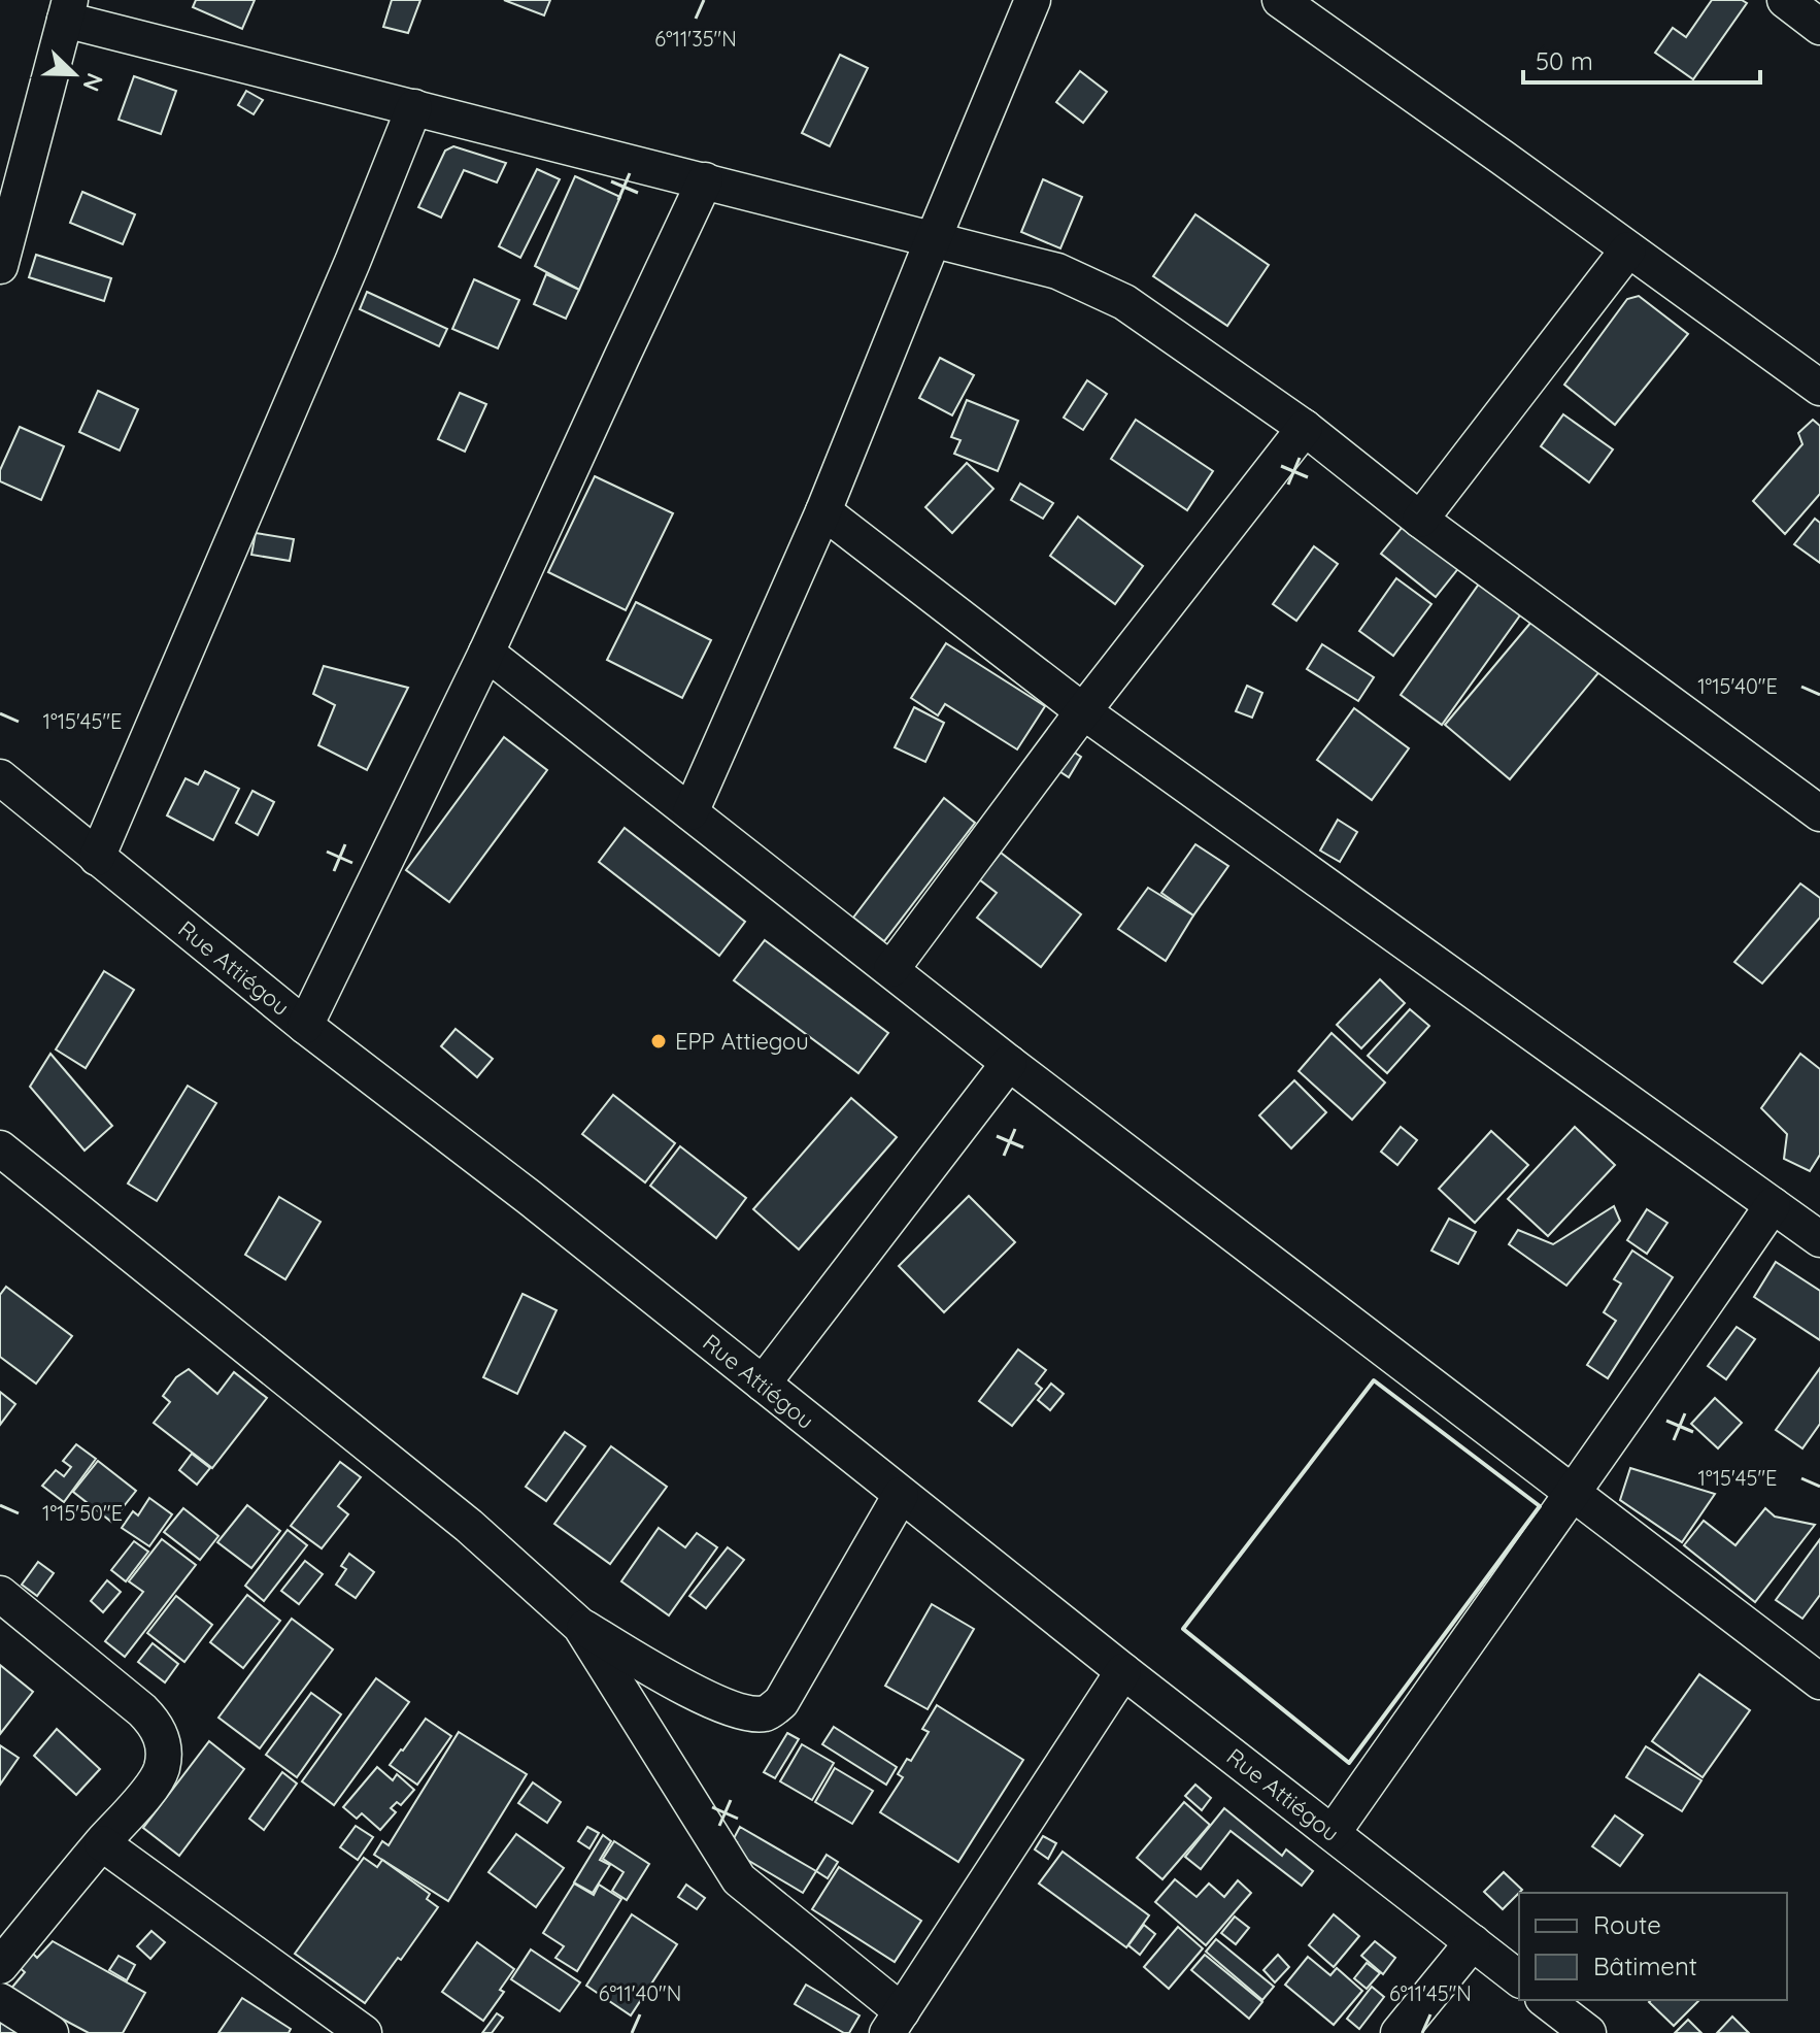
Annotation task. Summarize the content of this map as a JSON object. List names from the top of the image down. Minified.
{"streets":{"street":["Rue Attiégou"]},"places":["EPP Attiegou"],"legend":["Route","Bâtiment"],"scale_bar":"50 m","north":"bottom right","coordinates":["6°11'35\"N","1°15'40\"E","1°15'45\"E","1°15'50\"E","6°11'40\"N","6°11'45\"N"]}
